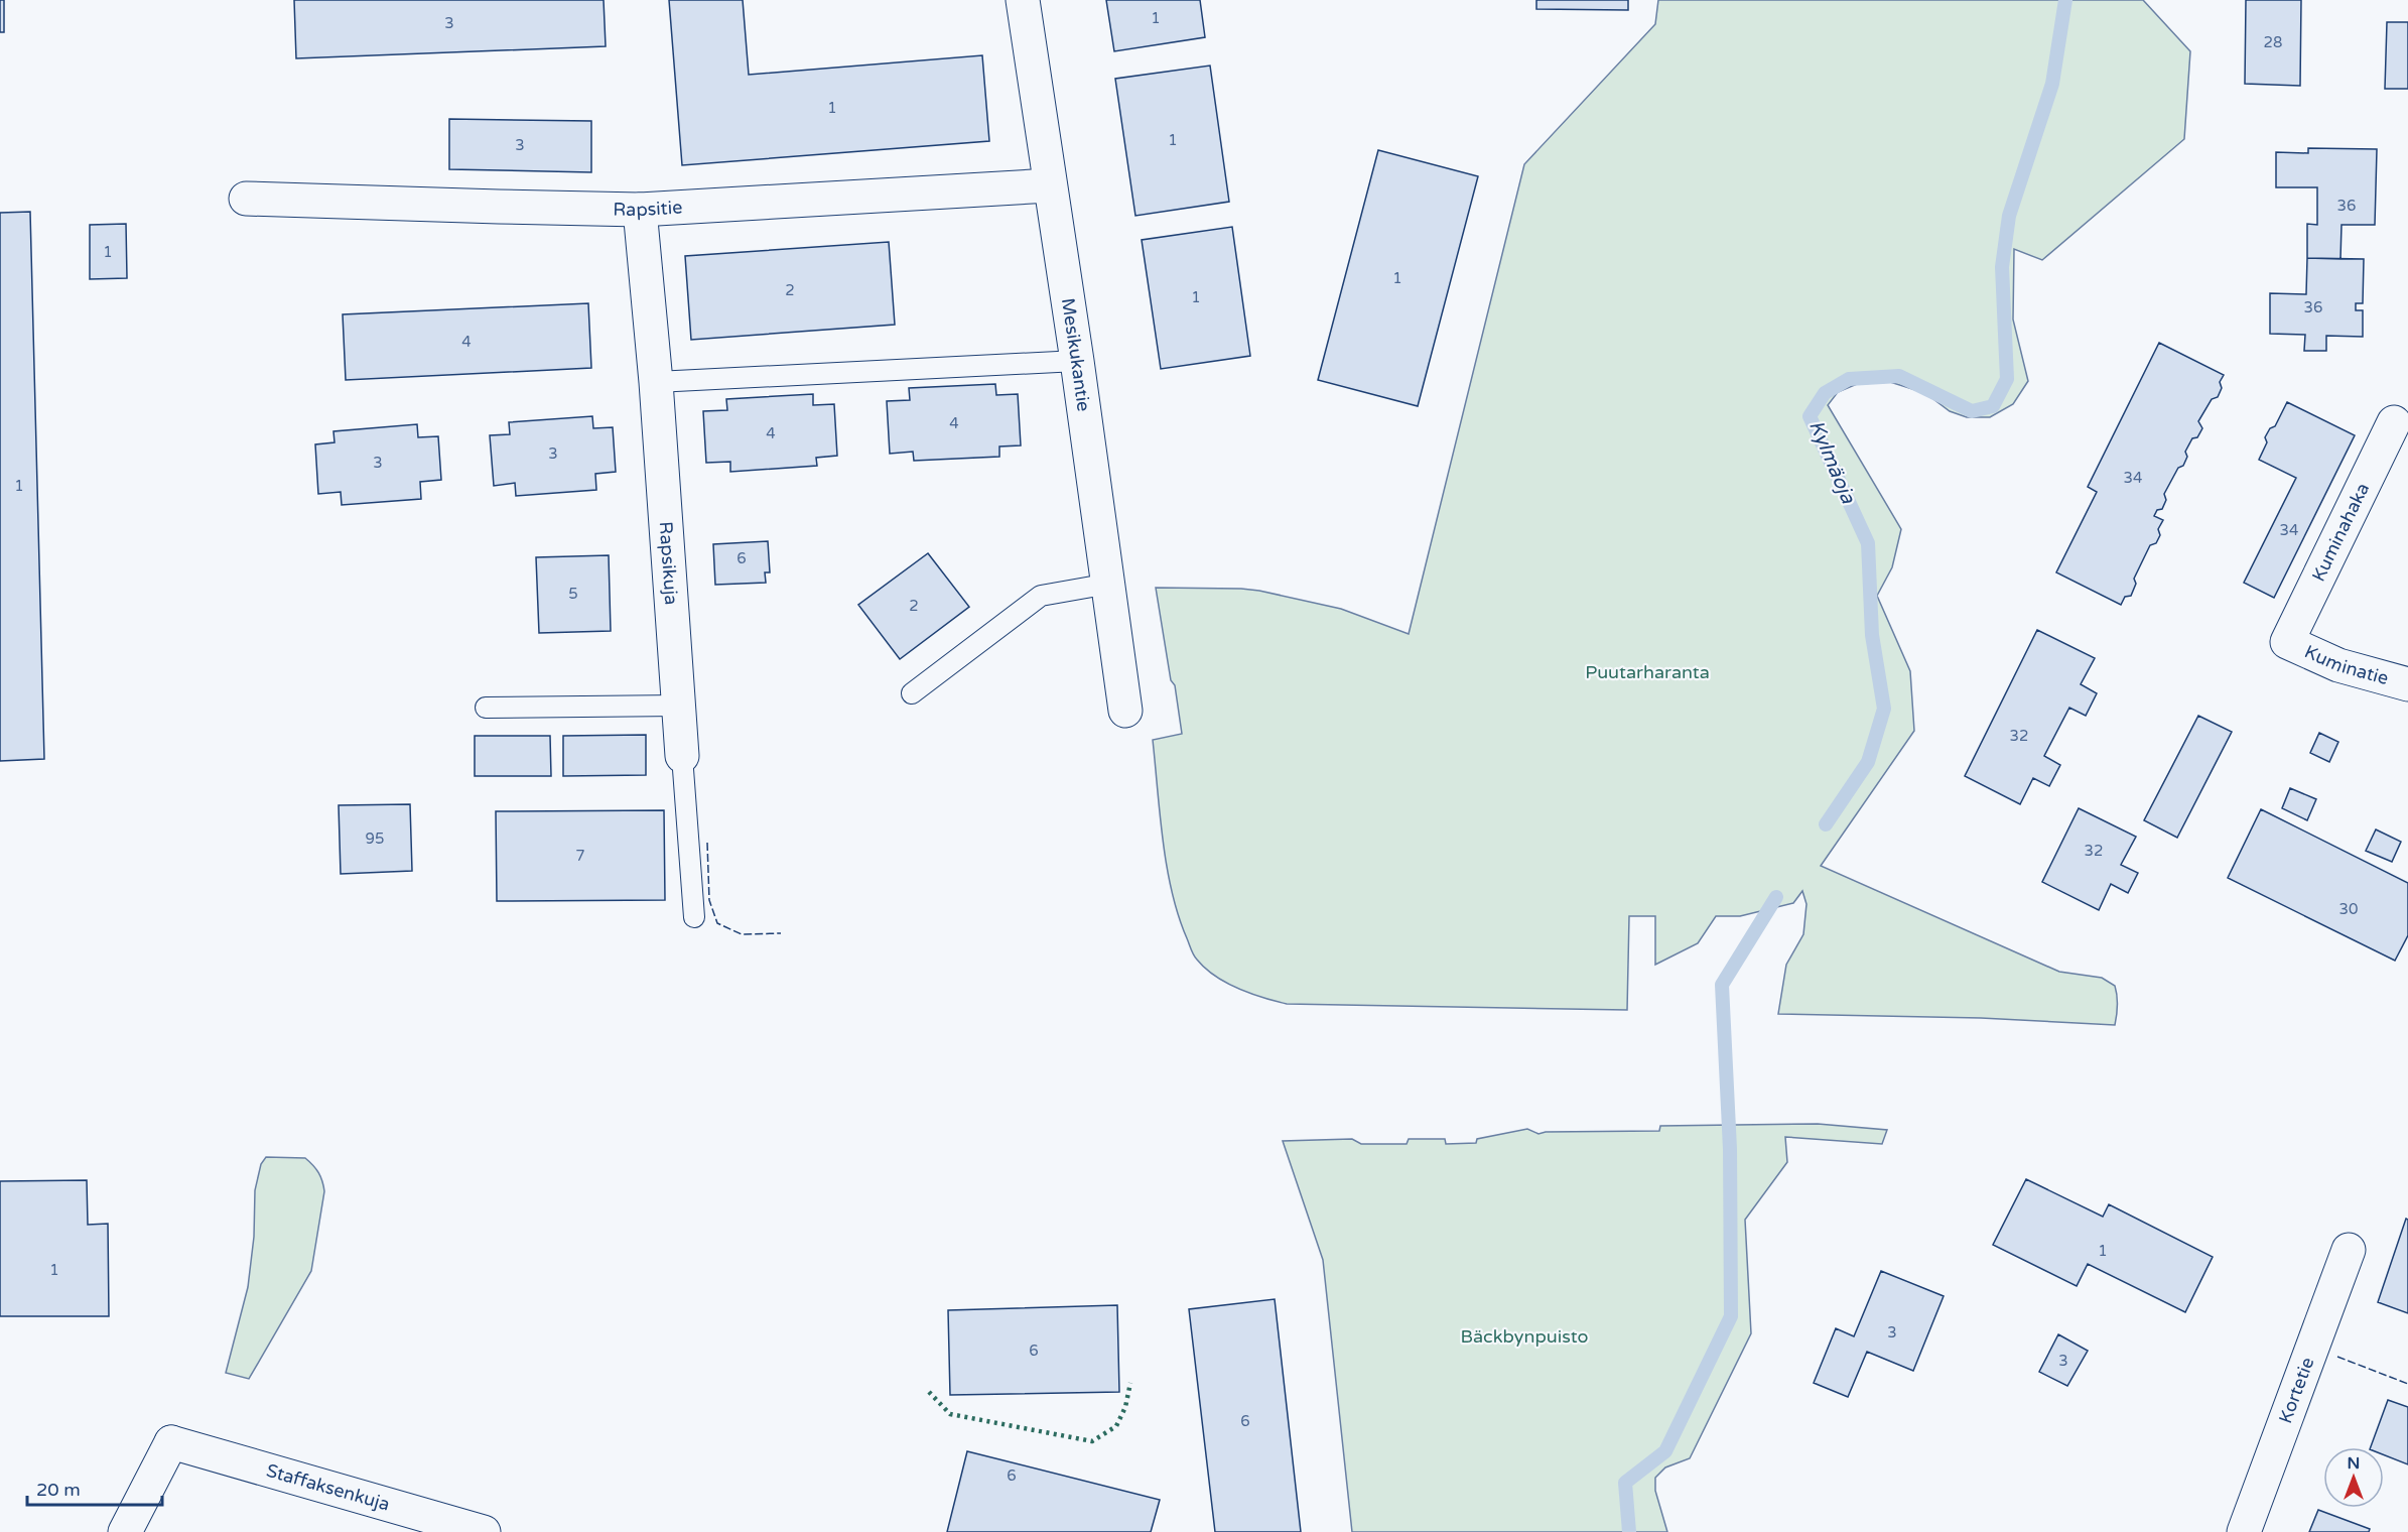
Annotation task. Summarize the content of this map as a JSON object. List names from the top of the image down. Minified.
{"streets":{"street":["Rapsitie","Mesikukantie","Kuminahaka","Rapsikuja","Kuminatie","Kortetie","Staffaksenkuja"]},"crossings":[["Rapsitie","Mesikukantie"],["Rapsitie","Rapsikuja"],["Kuminahaka","Kuminatie"]],"water":["Kylmäoja"],"parks":["Puutarharanta","Bäckbynpuisto"],"house_numbers":["1","3","28","1","1","3","36","1","1","2","1","36","4","4","4","3","3","34","1","34","6","5","2","32","95","32","7","30","1","1","3","6","3","6","6"],"scale_bar":"20 m","north":"top"}
